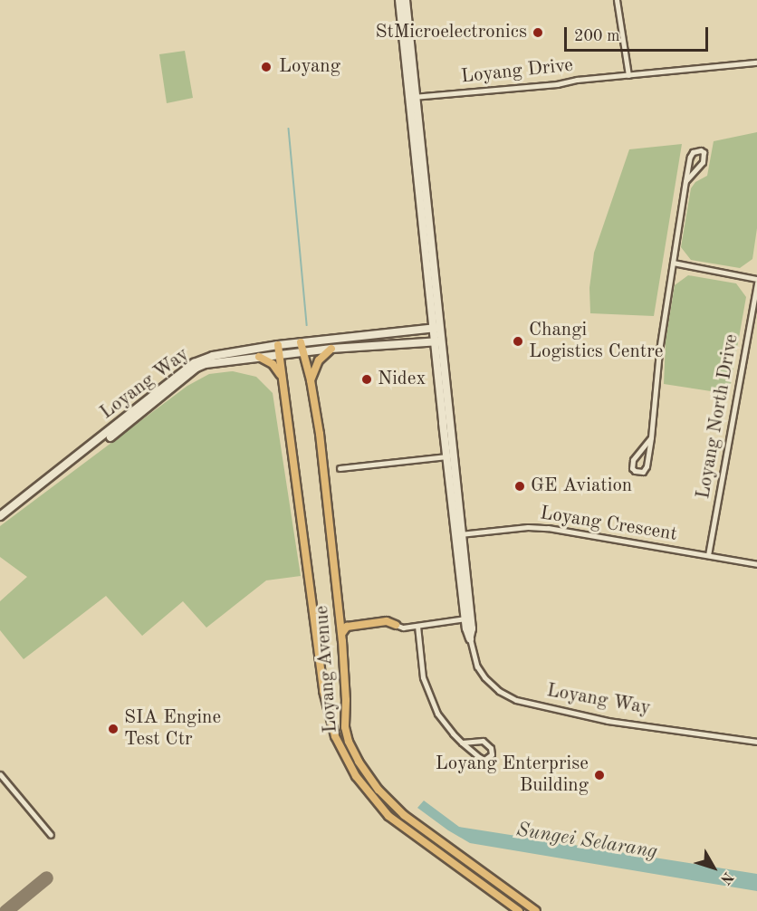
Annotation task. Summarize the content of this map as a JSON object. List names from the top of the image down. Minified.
{"streets":{"main road":["Loyang Avenue"],"street":["Loyang Drive","Loyang Way","Loyang North Drive","Loyang Crescent"]},"crossings":[["Loyang Drive","Loyang Way"],["Loyang Way","Loyang Crescent"],["Loyang Way","Loyang Avenue"],["Loyang North Drive","Loyang Crescent"]],"water":["Sungei Selarang"],"places":["StMicroelectronics","Loyang","Changi Logistics Centre","Nidex","GE Aviation","SIA Engine Test Ctr","Loyang Enterprise Building"],"scale_bar":"200 m","north":"bottom right"}
